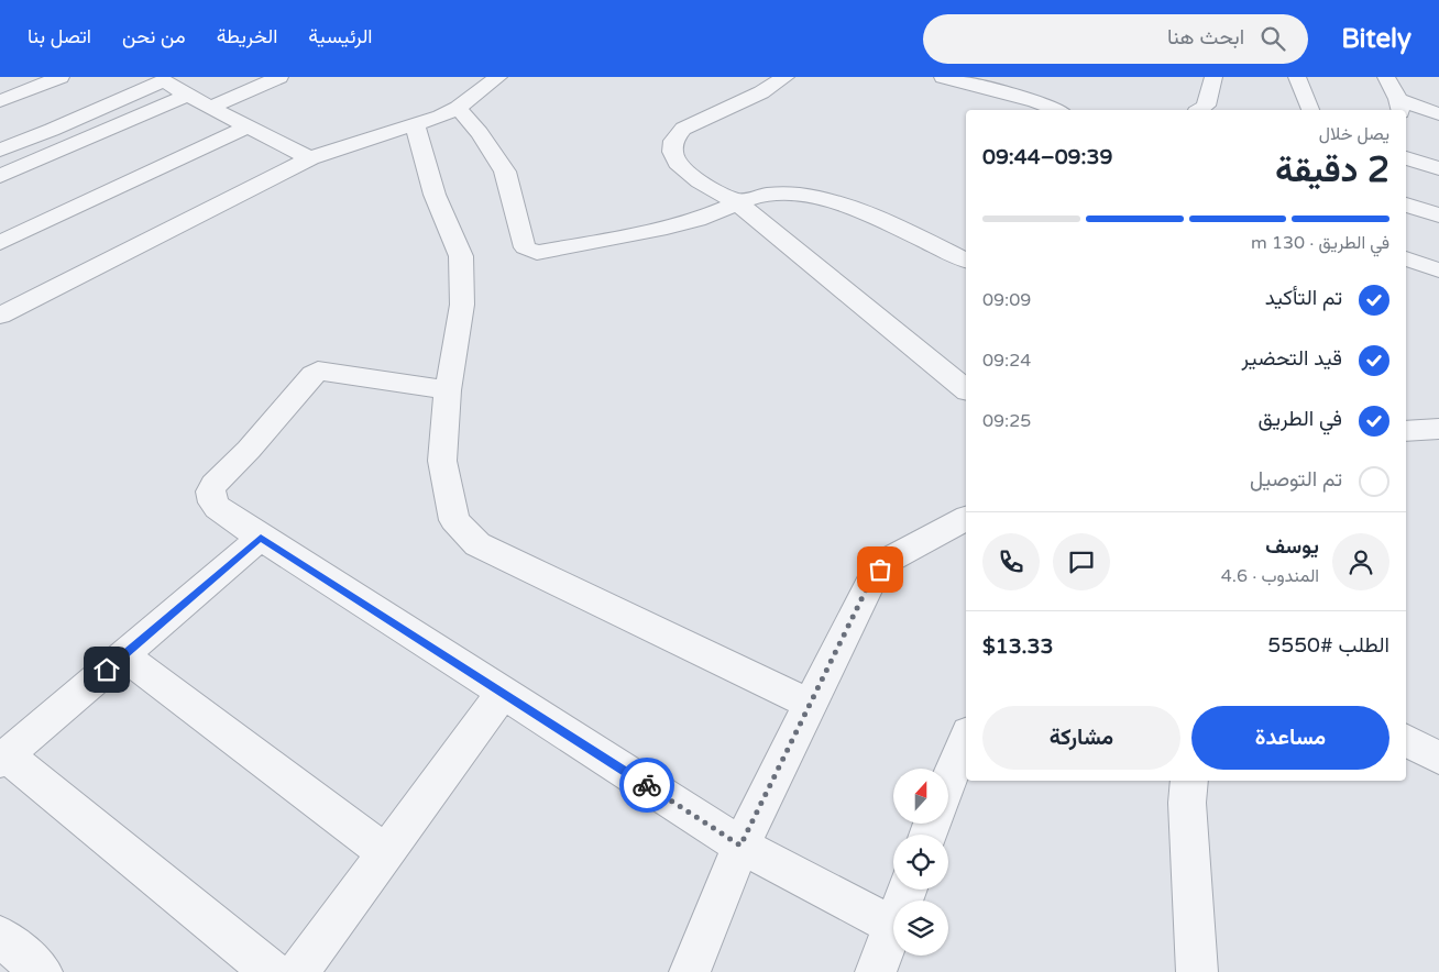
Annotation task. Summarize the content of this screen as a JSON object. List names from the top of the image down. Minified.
{"north":"top","page":{"header":"Bitely","search":"ابحث هنا","nav":["الرئيسية","الخريطة","من نحن","اتصل بنا"],"heading":["2 دقيقة","يصل خلال","09:39–09:44"],"panel":["يوسف","المندوب · 4.6","الطلب #5550","$13.33"],"bar":"في الطريق · 130 m","list":[["تم التأكيد","09:09"],["قيد التحضير","09:24"],["في الطريق","09:25"],"تم التوصيل"],"buttons":["مساعدة","مشاركة"]}}
